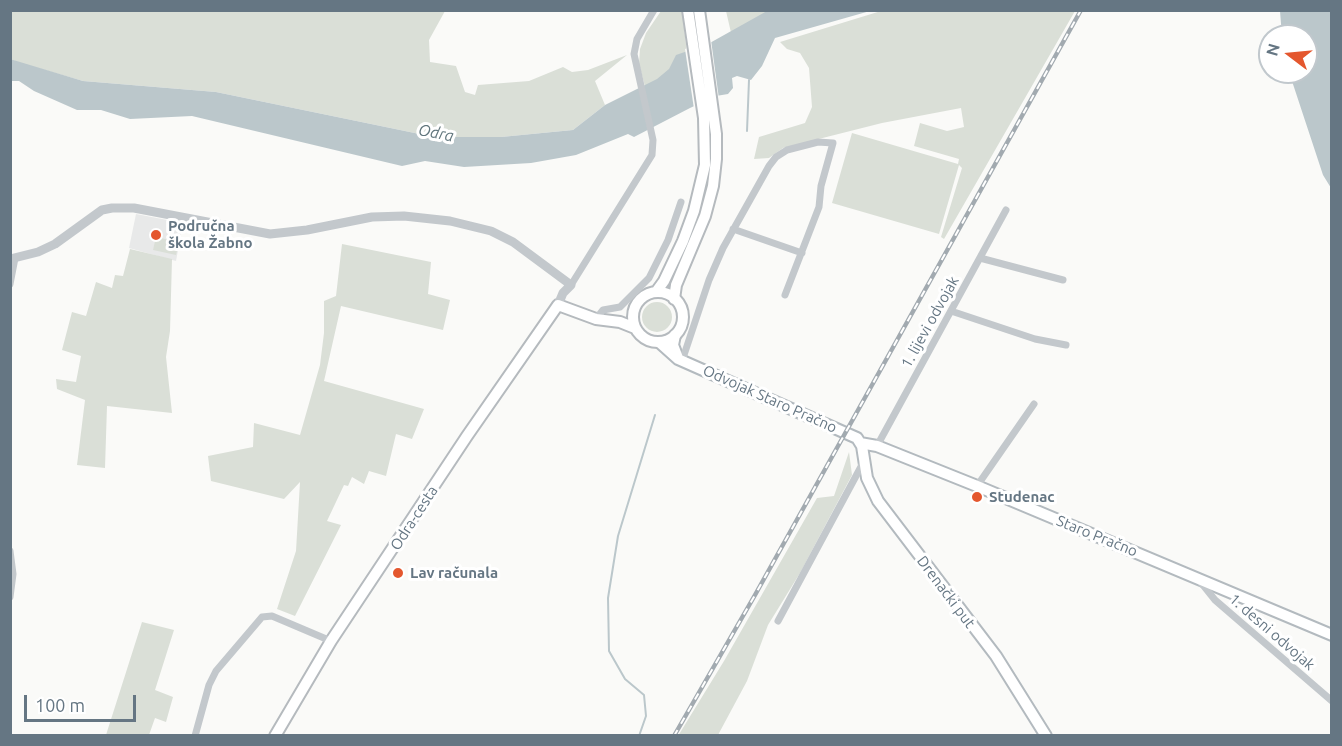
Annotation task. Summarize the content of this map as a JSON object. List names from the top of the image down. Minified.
{"streets":{"main road":["Odvojak Staro Pračno","Odra-cesta","Staro Pračno","Drenački put"],"street":["1. lijevi odvojak","1. desni odvojak"]},"crossings":[["1. lijevi odvojak","Staro Pračno"],["Odvojak Staro Pračno","Staro Pračno"],["Odvojak Staro Pračno","Drenački put"],["Staro Pračno","Drenački put"],["Staro Pračno","1. desni odvojak"]],"water":["Odra"],"places":["Područna škola Žabno","Studenac","Lav računala"],"scale_bar":"100 m","north":"left"}
